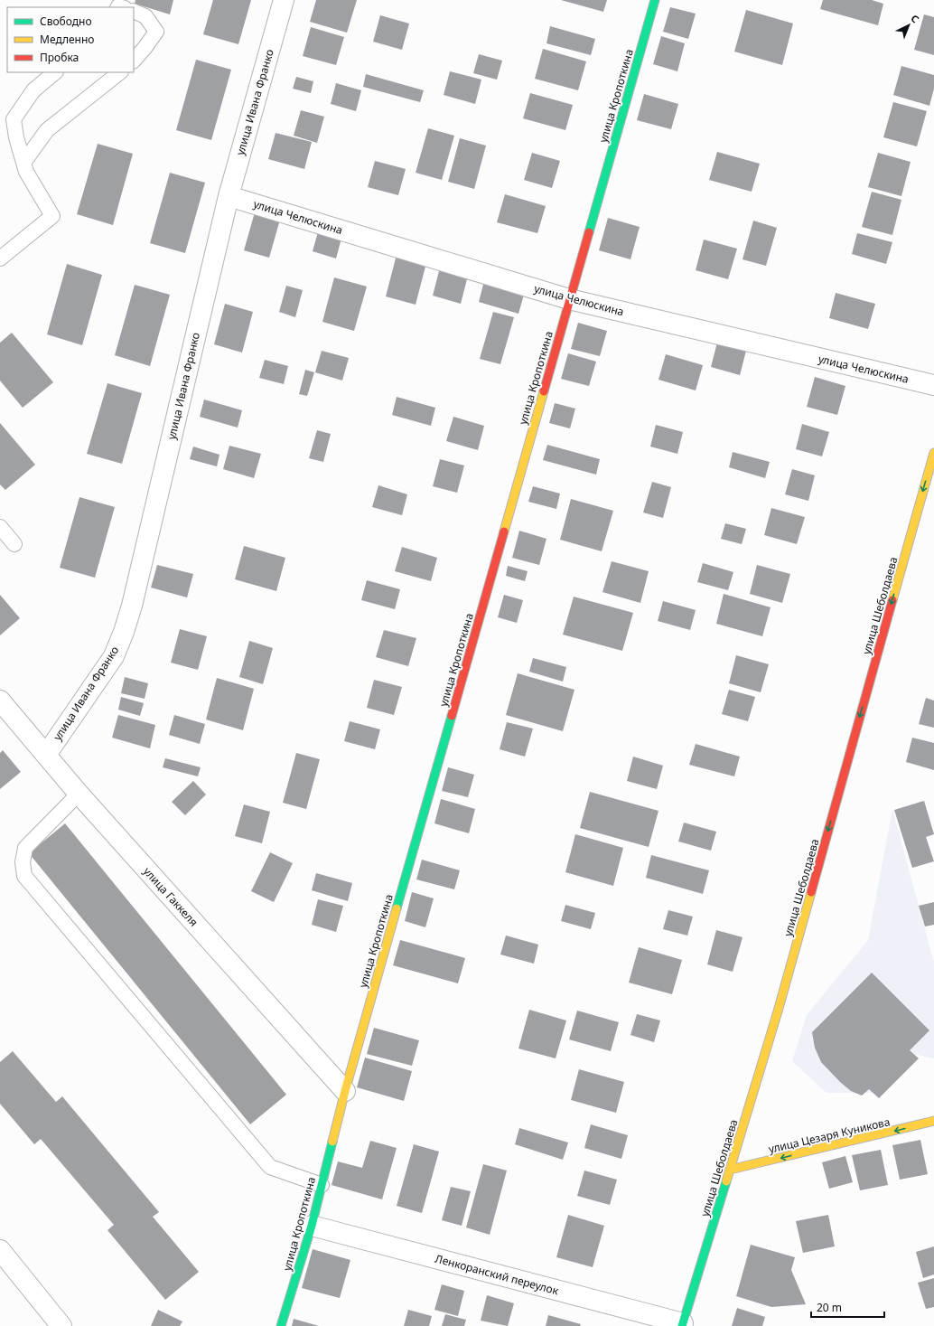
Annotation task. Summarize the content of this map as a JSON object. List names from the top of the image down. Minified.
{"streets":{"street":["улица Кропоткина","улица Ивана Франко","улица Челюскина","улица Шеболдаева","улица Гаккеля","улица Цезаря Куникова","Ленкоранский переулок"]},"crossings":[["улица Кропоткина","улица Челюскина"],["улица Кропоткина","улица Гаккеля"],["улица Кропоткина","Ленкоранский переулок"],["улица Ивана Франко","улица Челюскина"],["улица Ивана Франко","улица Гаккеля"],["улица Шеболдаева","улица Цезаря Куникова"],["улица Шеболдаева","Ленкоранский переулок"]],"one_way":["улица Шеболдаева","улица Цезаря Куникова"],"legend":["Свободно","Медленно","Пробка"],"scale_bar":"20 m","north":"top right"}
